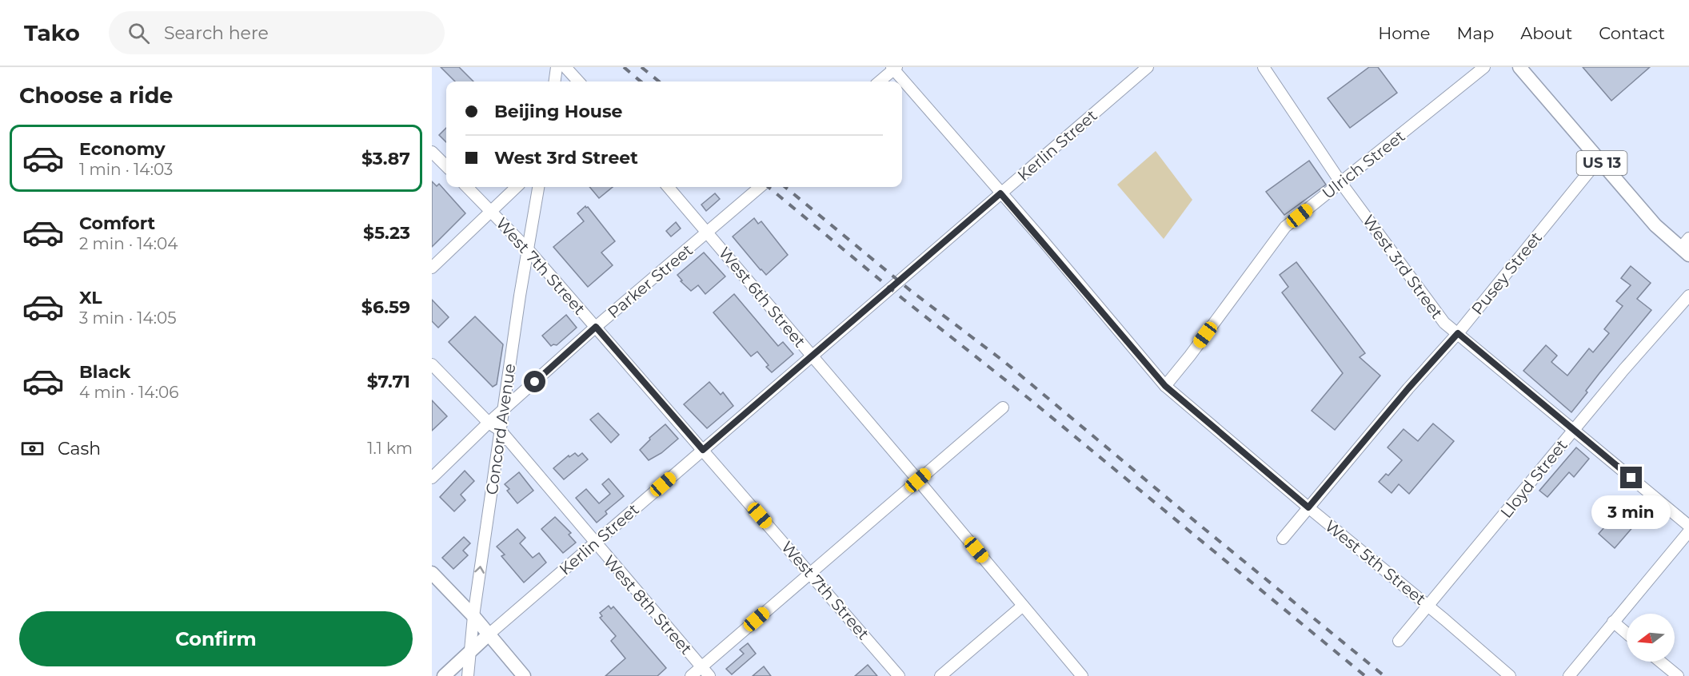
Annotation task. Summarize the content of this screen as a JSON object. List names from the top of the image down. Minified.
{"streets":{"main road":["Kerlin Street","US 13"],"street":["Ulrich Street","West 7th Street","West 3rd Street","Pusey Street","Parker Street","West 6th Street","Concord Avenue","Lloyd Street","West 5th Street","West 8th Street"]},"crossings":[["Kerlin Street","West 7th Street"],["Kerlin Street","West 6th Street"],["Kerlin Street","Concord Avenue"],["Kerlin Street","West 5th Street"],["Kerlin Street","West 8th Street"],["US 13","Pusey Street"],["Ulrich Street","West 3rd Street"],["Ulrich Street","West 5th Street"],["West 7th Street","Parker Street"],["West 7th Street","Concord Avenue"],["West 3rd Street","Pusey Street"],["West 3rd Street","Lloyd Street"],["Pusey Street","West 5th Street"],["Parker Street","West 6th Street"],["Parker Street","Concord Avenue"],["Parker Street","West 8th Street"],["Concord Avenue","West 8th Street"],["Lloyd Street","West 5th Street"]],"one_way":["Concord Avenue"],"north":"left","page":{"header":"Tako","search":"Search here","nav":["Home","Map","About","Contact"],"heading":"Choose a ride","banner":["Beijing House","West 3rd Street"],"list":[{"name":"Economy","note":"1 min · 14:03","value":"$3.87"},{"name":"Comfort","note":"2 min · 14:04","value":"$5.23"},{"name":"XL","note":"3 min · 14:05","value":"$6.59"},{"name":"Black","note":"4 min · 14:06","value":"$7.71"}],"pay":["Cash","1.1 km"],"bubble":"3 min","buttons":"Confirm"}}
